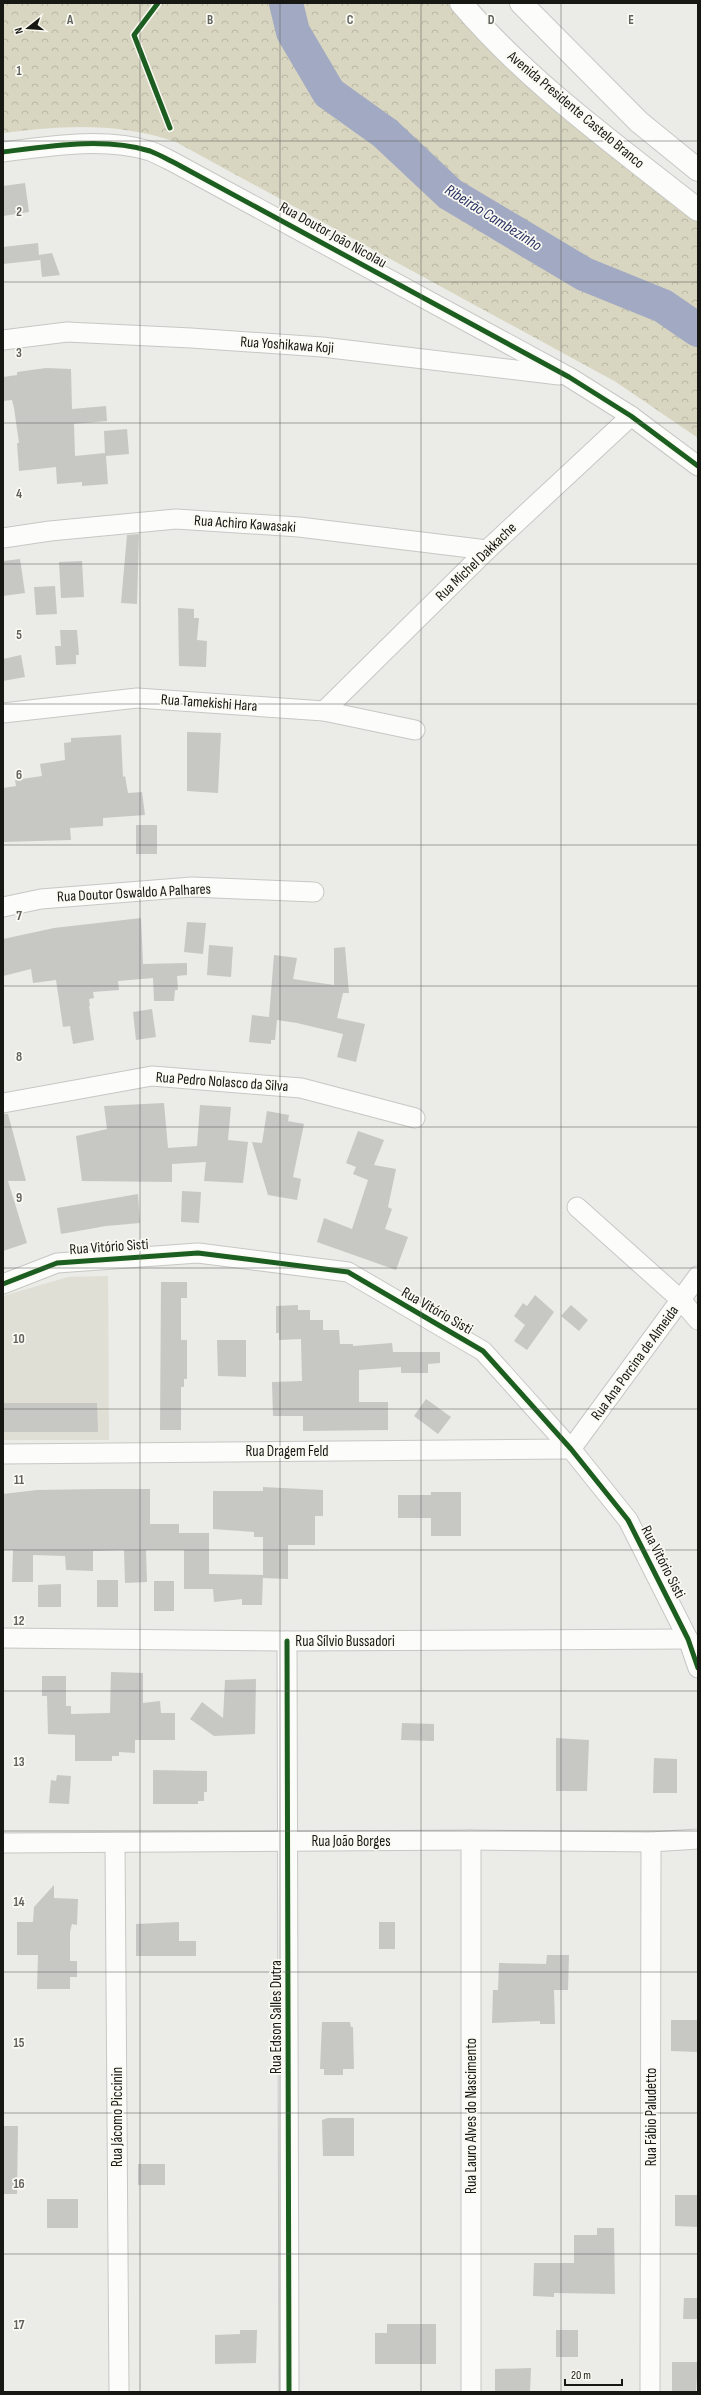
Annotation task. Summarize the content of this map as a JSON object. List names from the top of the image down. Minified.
{"streets":{"main road":["Avenida Presidente Castelo Branco"],"street":["Rua Doutor João Nicolau","Rua Yoshikawa Koji","Rua Achiro Kawasaki","Rua Michel Dakkache","Rua Tamekishi Hara","Rua Doutor Oswaldo A Palhares","Rua Pedro Nolasco da Silva","Rua Vitório Sisti","Rua Ana Porcina de Almeida","Rua Dragem Feld","Rua Sílvio Bussadori","Rua João Borges","Rua Edson Salles Dutra","Rua Lauro Alves do Nascimento","Rua Jácomo Piccinin","Rua Fábio Paludetto"]},"crossings":[["Rua Doutor João Nicolau","Rua Yoshikawa Koji"],["Rua Doutor João Nicolau","Rua Michel Dakkache"],["Rua Achiro Kawasaki","Rua Michel Dakkache"],["Rua Michel Dakkache","Rua Tamekishi Hara"],["Rua Vitório Sisti","Rua Ana Porcina de Almeida"],["Rua Vitório Sisti","Rua Dragem Feld"],["Rua Vitório Sisti","Rua Sílvio Bussadori"],["Rua Ana Porcina de Almeida","Rua Dragem Feld"],["Rua Sílvio Bussadori","Rua Edson Salles Dutra"],["Rua João Borges","Rua Edson Salles Dutra"],["Rua João Borges","Rua Lauro Alves do Nascimento"],["Rua João Borges","Rua Jácomo Piccinin"],["Rua João Borges","Rua Fábio Paludetto"]],"water":["Ribeirão Cambezinho"],"scale_bar":"20 m","north":"left","grid":{"columns":["A","B","C","D","E"],"rows":["1","2","3","4","5","6","7","8","9","10","11","12","13","14","15","16","17"]}}
